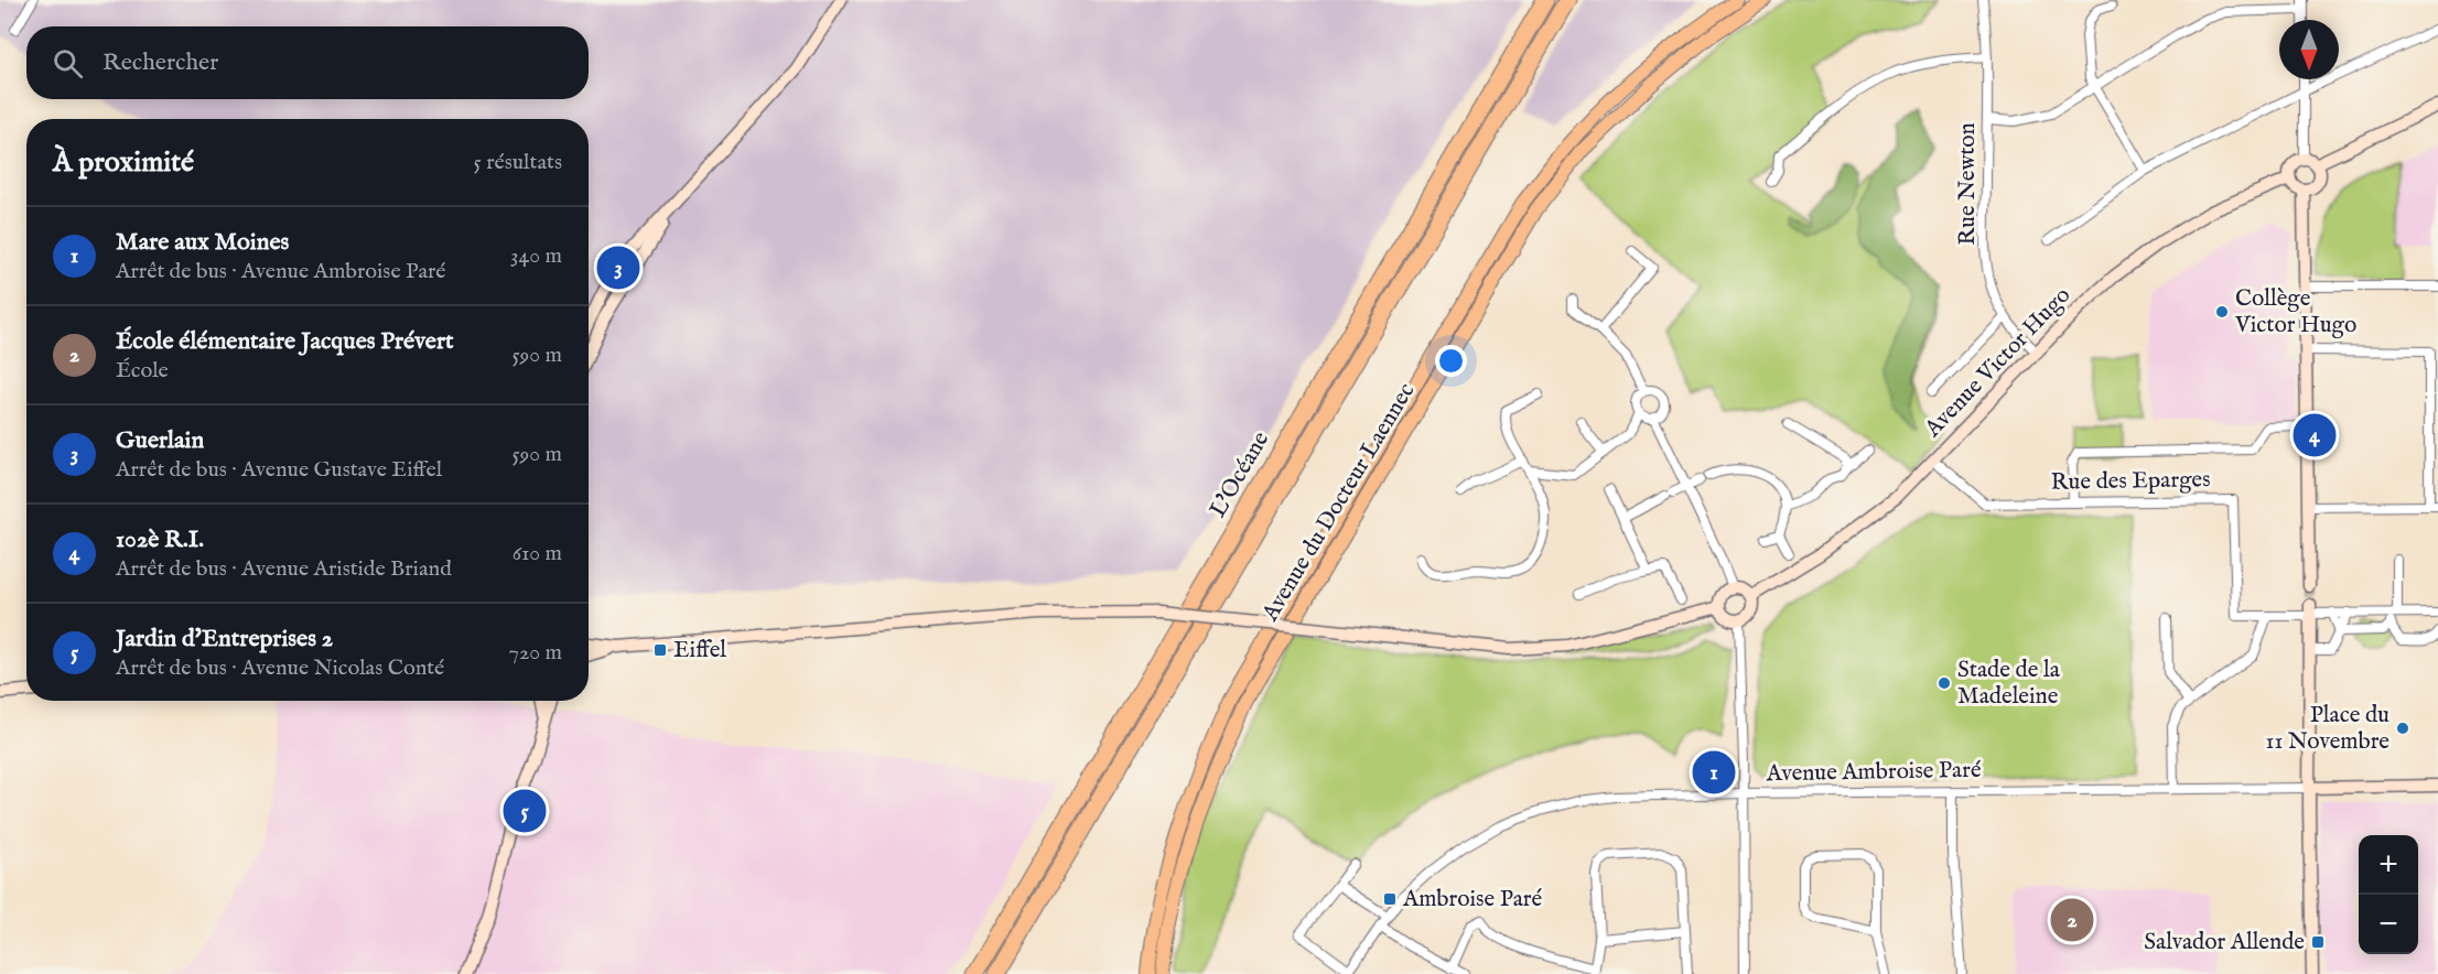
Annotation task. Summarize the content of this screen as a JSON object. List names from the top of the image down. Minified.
{"streets":{"highway":["L’Océane"],"main road":["Avenue Victor Hugo","Avenue du Docteur Laennec"],"street":["Rue Newton","Rue des Eparges","Avenue Ambroise Paré"]},"crossings":[["Rue Newton","Avenue Victor Hugo"],["Avenue Victor Hugo","Rue des Eparges"]],"places":{"other":["Collège Victor Hugo","Stade de la Madeleine","Place du 11 Novembre"],"transit":["Eiffel","Ambroise Paré","Salvador Allende"]},"north":"bottom","page":{"search":"Rechercher","heading":["À proximité","5 résultats"],"list":[{"mark":"1","name":"Mare aux Moines","note":"Arrêt de bus · Avenue Ambroise Paré","value":"340 m"},{"mark":"2","name":"École élémentaire Jacques Prévert","note":"École","value":"590 m"},{"mark":"3","name":"Guerlain","note":"Arrêt de bus · Avenue Gustave Eiffel","value":"590 m"},{"mark":"4","name":"102è R.I.","note":"Arrêt de bus · Avenue Aristide Briand","value":"610 m"},{"mark":"5","name":"Jardin d'Entreprises 2","note":"Arrêt de bus · Avenue Nicolas Conté","value":"720 m"}],"pins":["3","4","1","5","2"],"map_buttons":["+","−"]}}
